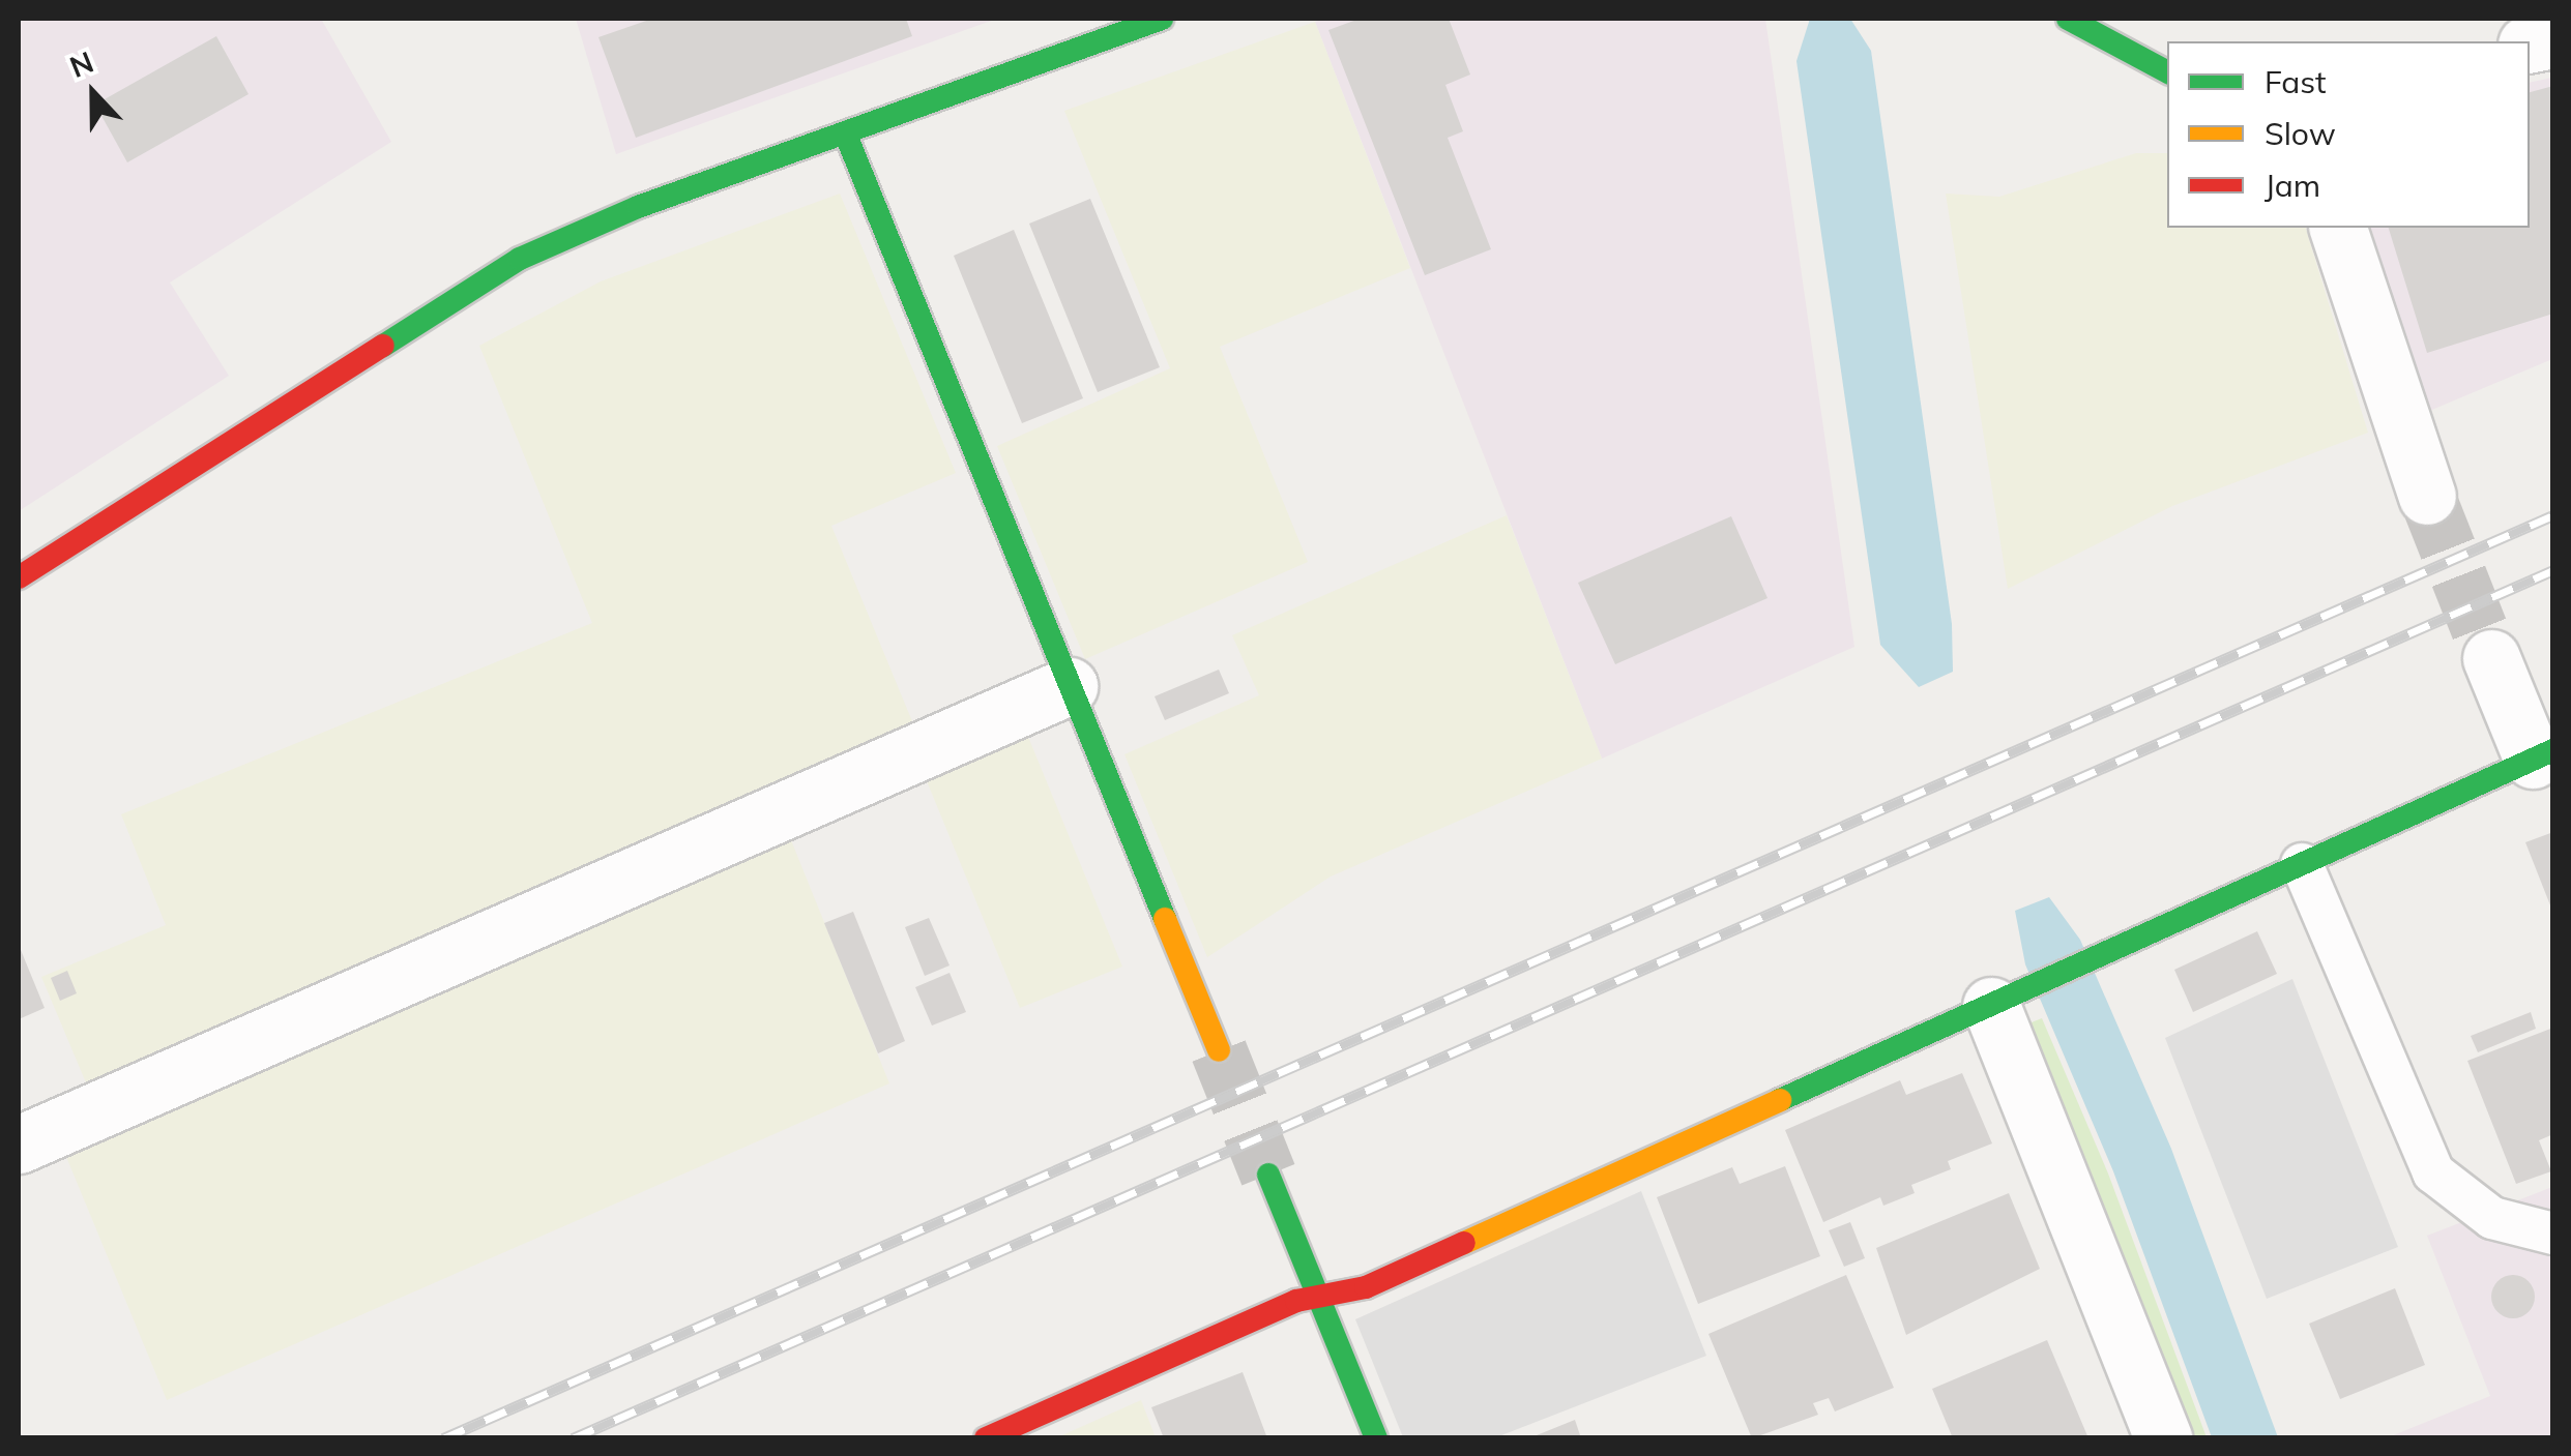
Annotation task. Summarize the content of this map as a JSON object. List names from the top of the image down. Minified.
{"legend":["Fast","Slow","Jam"],"north":"top"}
